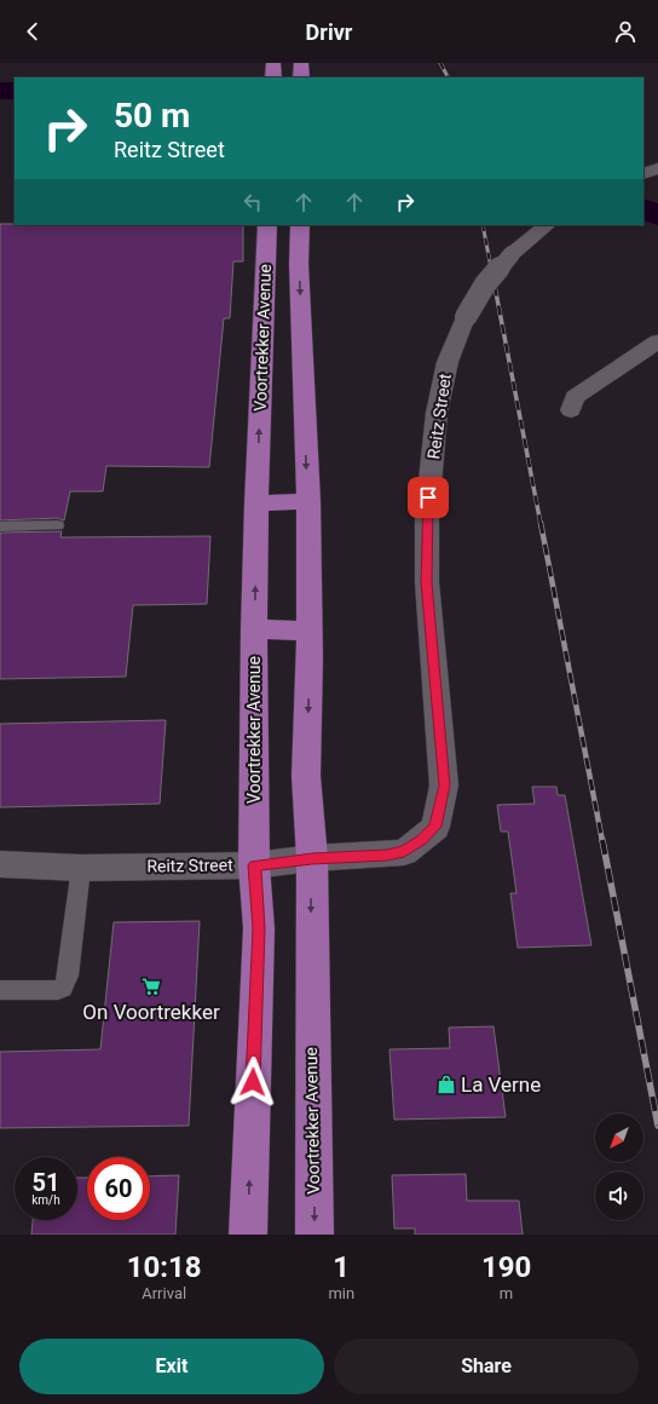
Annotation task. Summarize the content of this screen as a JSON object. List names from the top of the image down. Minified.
{"streets":{"main road":["Voortrekker Avenue"],"street":["Reitz Street"]},"crossings":[["Voortrekker Avenue","Reitz Street"]],"places":{"supermarket":["On Voortrekker"],"shop":["La Verne"]},"north":"bottom left","page":{"header":"Drivr","turn":["50 m","Reitz Street"],"speed":"51 km/h","limit":"60","eta":["10:18","Arrival","1","min","190","m"],"buttons":["Exit","Share"]}}
